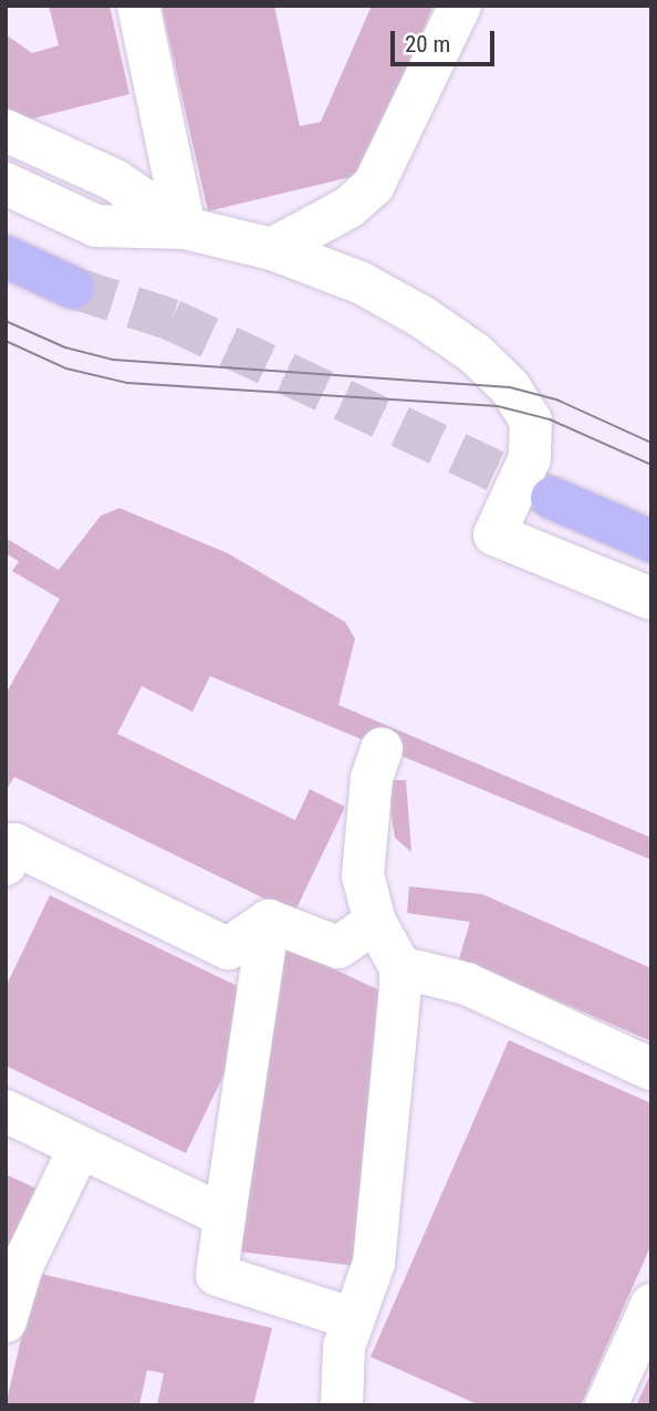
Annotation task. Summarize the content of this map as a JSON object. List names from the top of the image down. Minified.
{"scale_bar":"20 m"}
